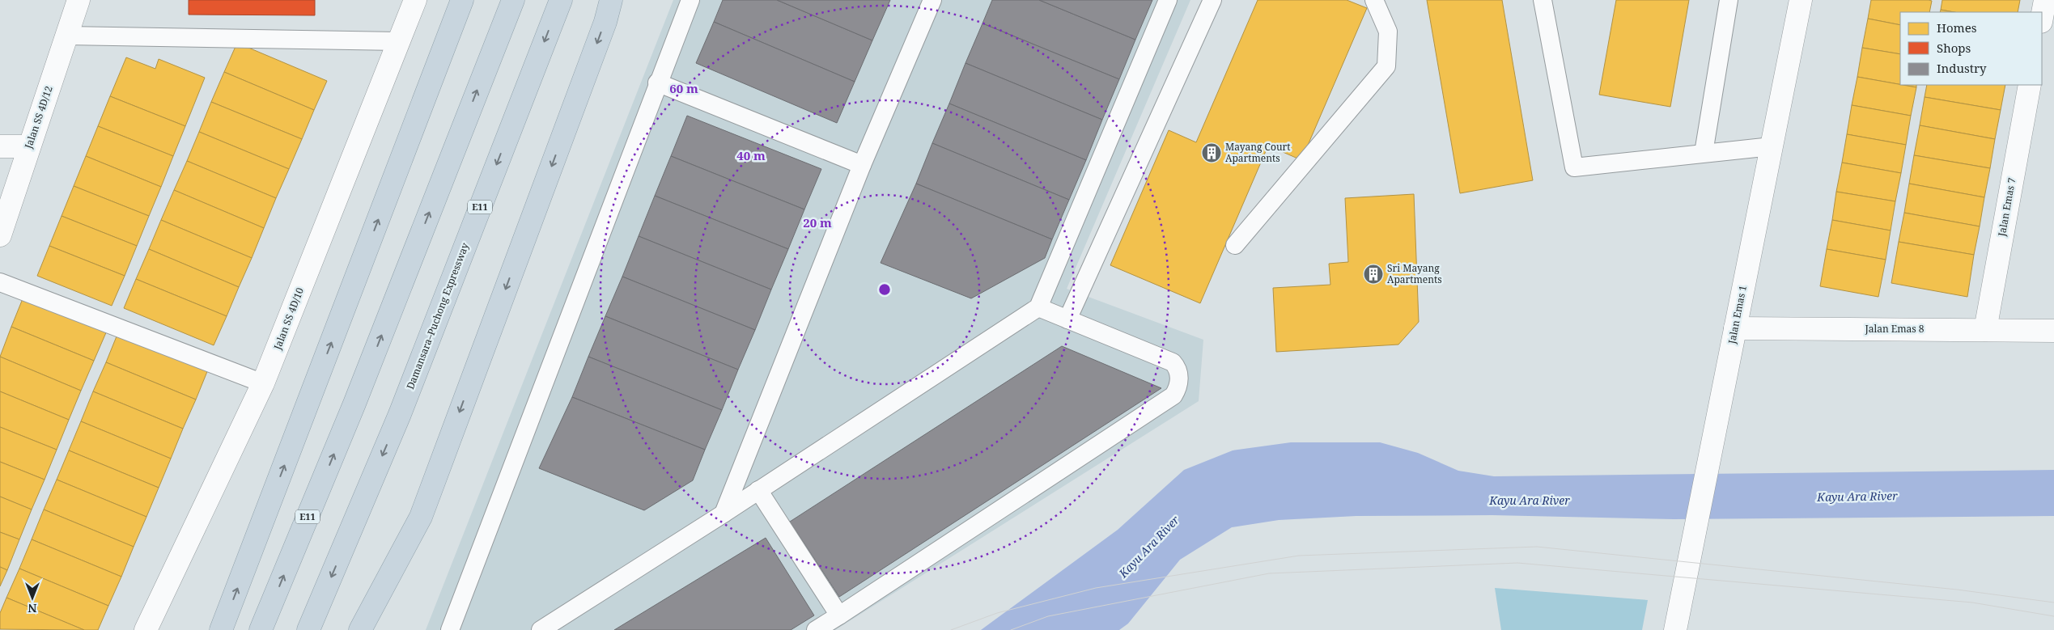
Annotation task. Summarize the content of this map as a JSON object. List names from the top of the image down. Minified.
{"streets":{"highway":["E11","Damansara–Puchong Expressway"],"street":["Jalan SS 4D/12","Jalan Emas 7","Jalan Emas 1","Jalan SS 4D/10","Jalan Emas 8"]},"crossings":[["Jalan Emas 7","Jalan Emas 8"],["Jalan Emas 1","Jalan Emas 8"]],"water":["Kayu Ara River"],"places":{"building":["Mayang Court Apartments","Sri Mayang Apartments"]},"legend":["Homes","Shops","Industry"],"north":"bottom","rings":["60 m","40 m","20 m"]}
